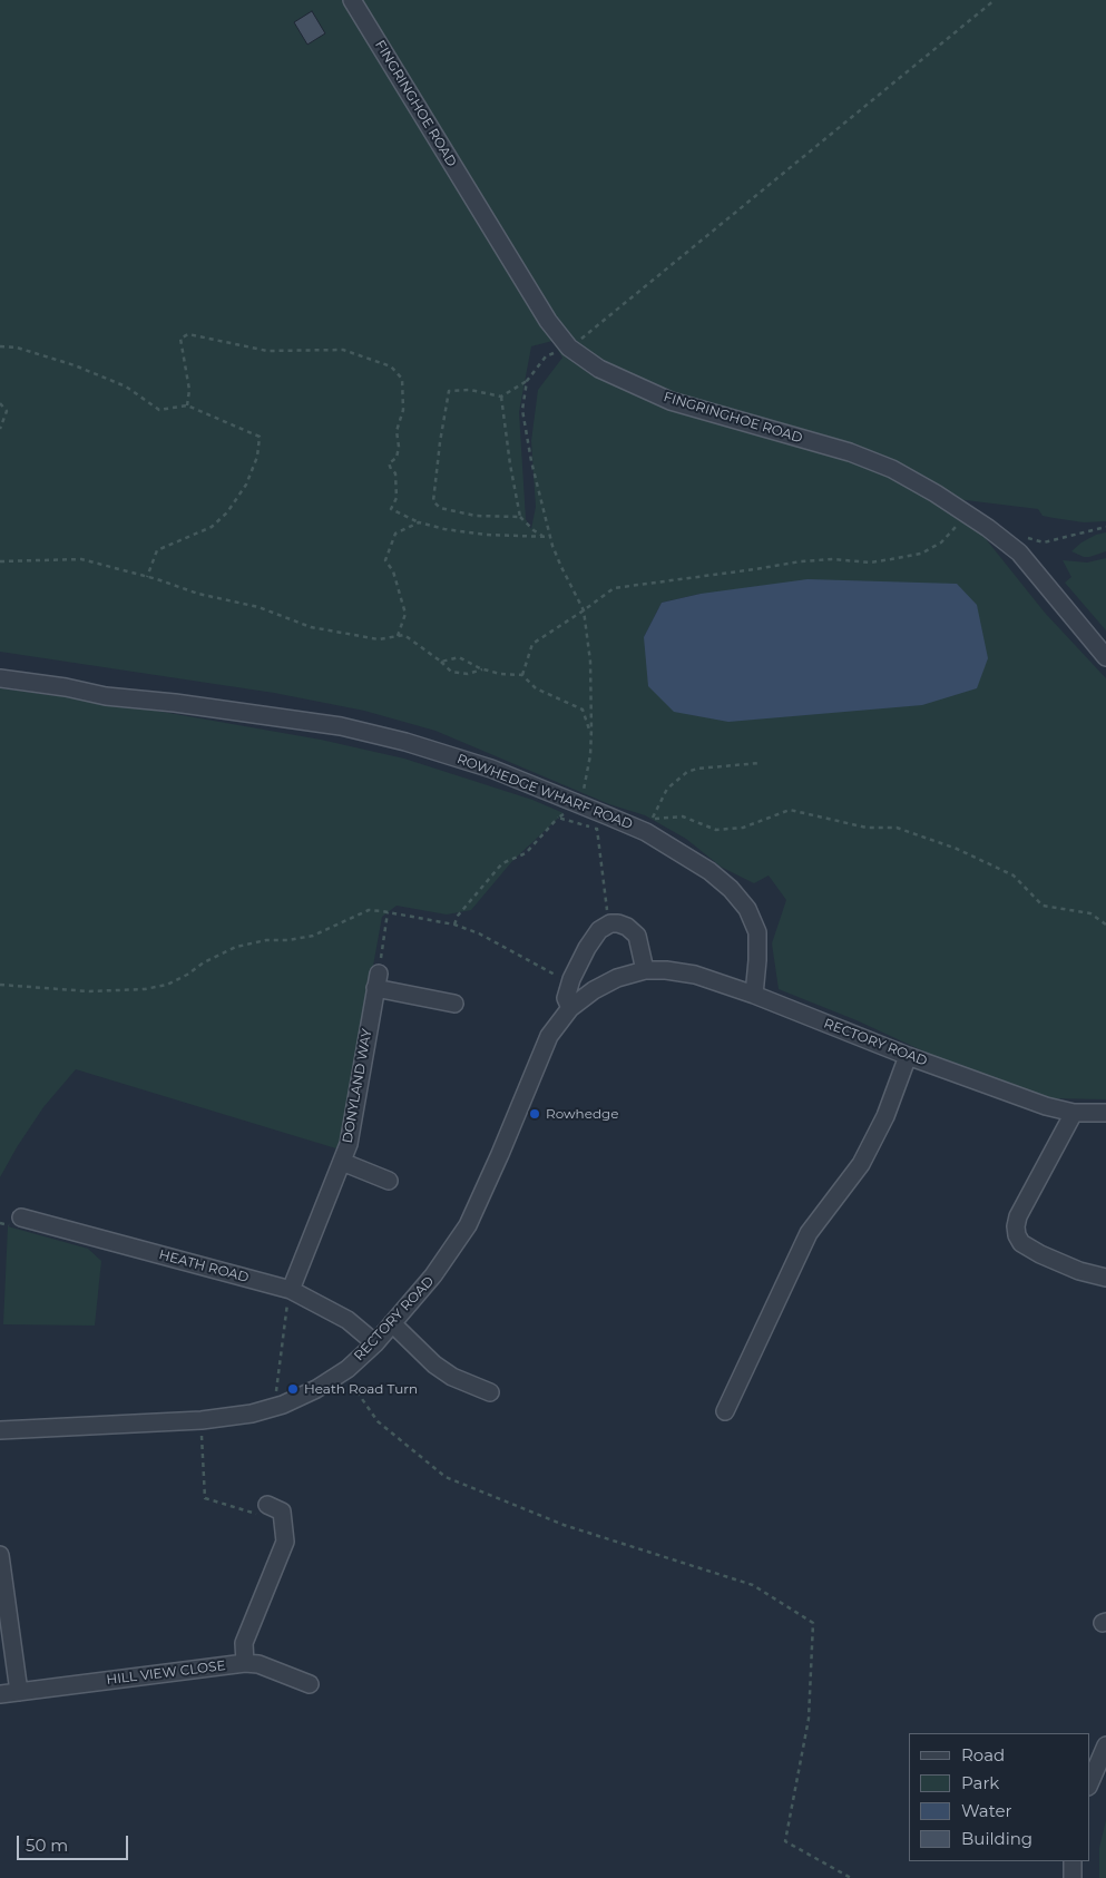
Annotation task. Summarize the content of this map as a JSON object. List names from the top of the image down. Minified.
{"streets":{"street":["FINGRINGHOE ROAD","ROWHEDGE WHARF ROAD","RECTORY ROAD","DONYLAND WAY","HEATH ROAD","HILL VIEW CLOSE"]},"crossings":[["ROWHEDGE WHARF ROAD","RECTORY ROAD"],["RECTORY ROAD","HEATH ROAD"],["DONYLAND WAY","HEATH ROAD"]],"places":["Rowhedge","Heath Road Turn"],"legend":["Road","Park","Water","Building"],"scale_bar":"50 m"}
